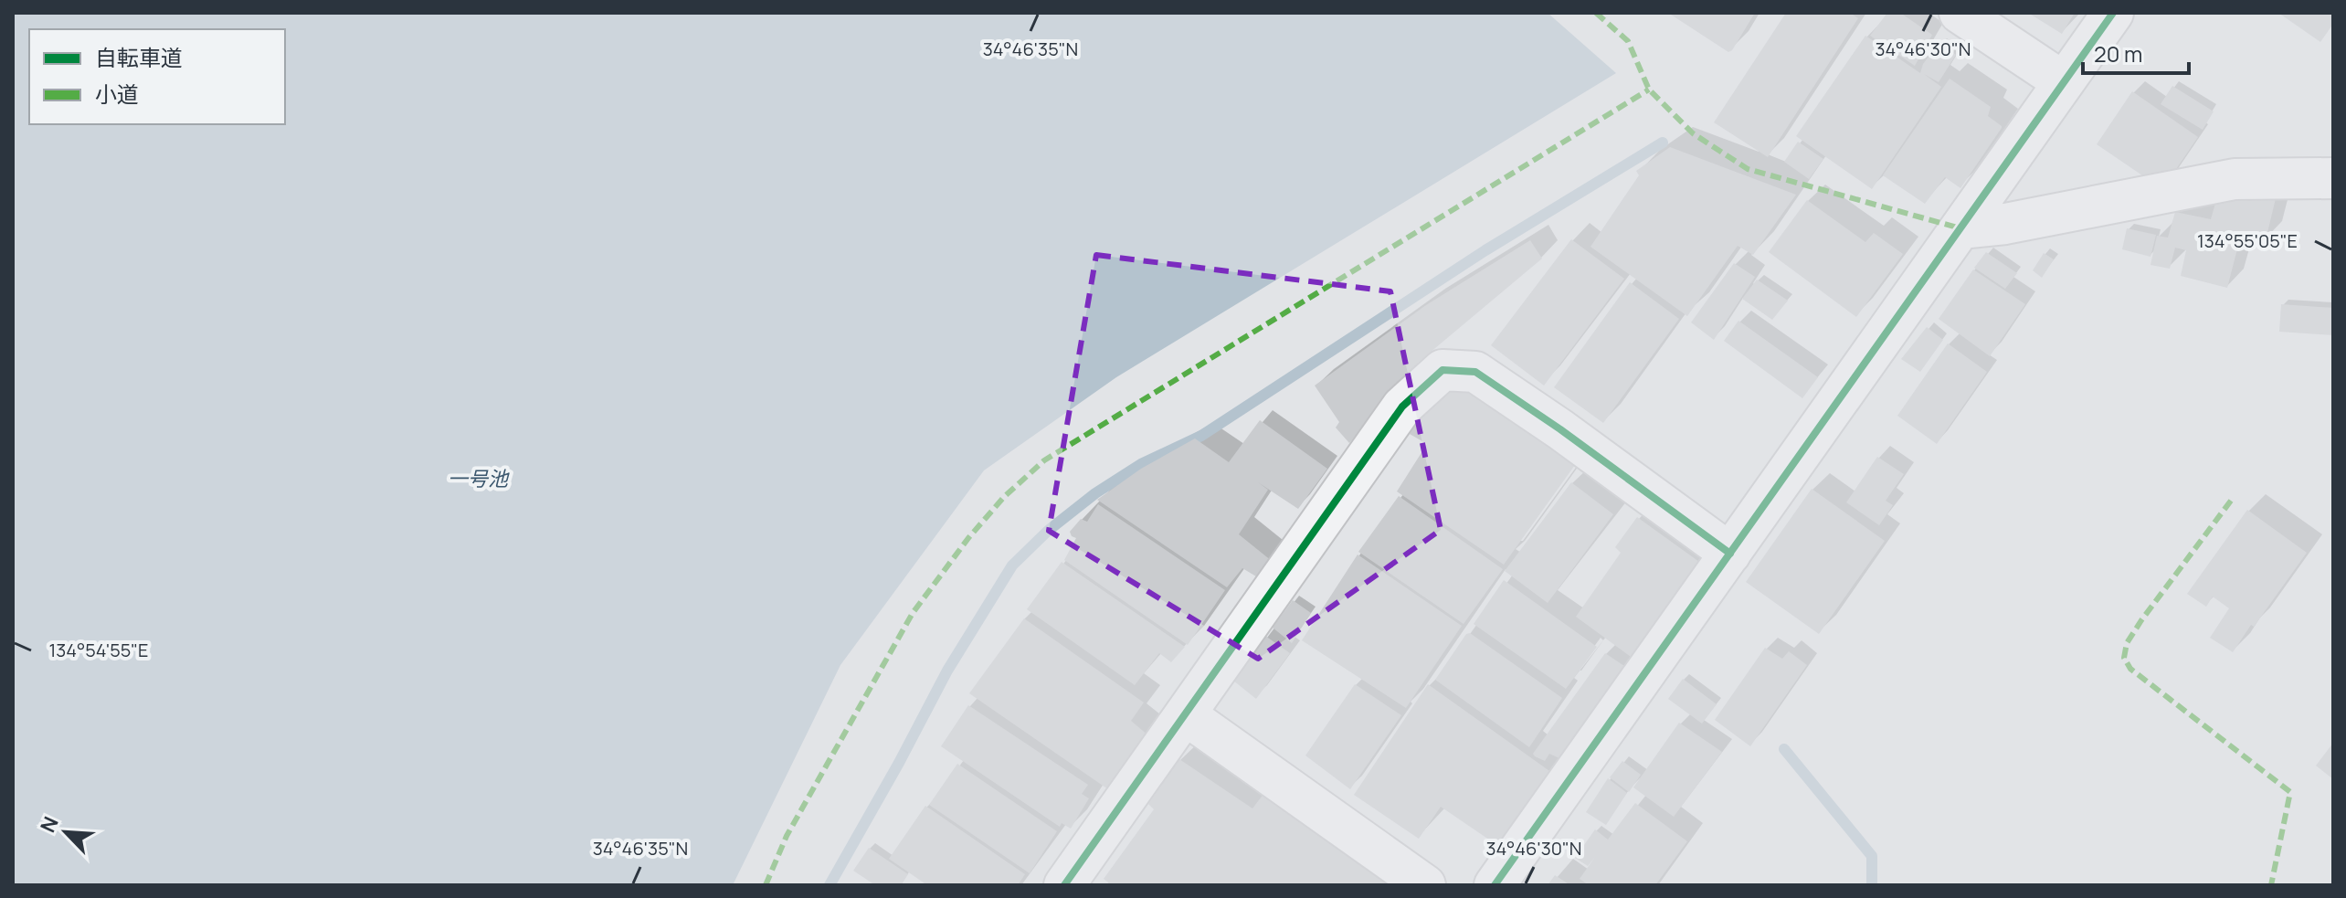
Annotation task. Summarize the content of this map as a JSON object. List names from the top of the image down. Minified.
{"water":["一号池"],"legend":["自転車道","小道"],"scale_bar":"20 m","north":"top left","coordinates":["34°46'35\"N","34°46'30\"N","134°55'05\"E","134°54'55\"E"]}
